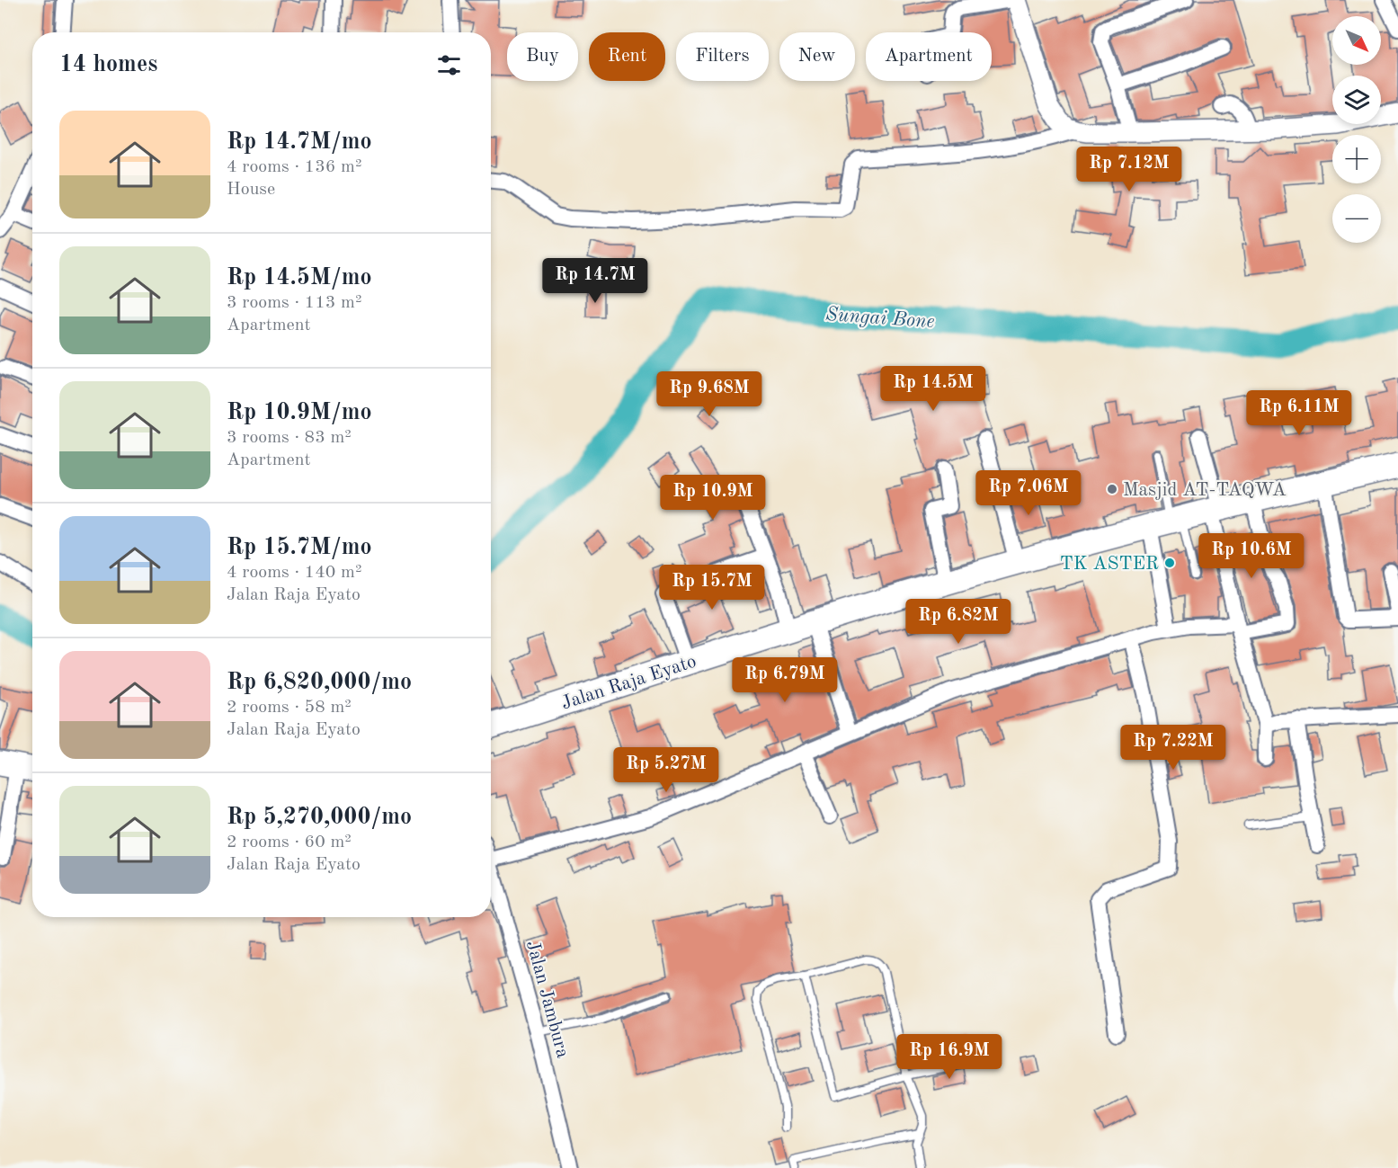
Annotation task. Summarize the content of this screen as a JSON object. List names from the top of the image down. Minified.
{"streets":{"main road":["Jalan Raja Eyato"],"street":["Jalan Jambura"]},"water":["Sungai Bone"],"places":["Masjid AT-TAQWA","TK ASTER"],"north":"bottom right","page":{"map_buttons":["+","−"],"chip":["Buy","Rent","Filters","New","Apartment"],"heading":"14 homes","list":[{"name":"Rp 14.7M/mo","note":"4 rooms · 136 m² · House"},{"name":"Rp 14.5M/mo","note":"3 rooms · 113 m² · Apartment"},{"name":"Rp 10.9M/mo","note":"3 rooms · 83 m² · Apartment"},{"name":"Rp 15.7M/mo","note":"4 rooms · 140 m² · Jalan Raja Eyato"},{"name":"Rp 6,820,000/mo","note":"2 rooms · 58 m² · Jalan Raja Eyato"},{"name":"Rp 5,270,000/mo","note":"2 rooms · 60 m² · Jalan Raja Eyato"}],"price":["Rp 7.12M","Rp 14.7M","Rp 14.5M","Rp 9.68M","Rp 6.11M","Rp 7.06M","Rp 10.9M","Rp 10.6M","Rp 15.7M","Rp 6.82M","Rp 6.79M","Rp 7.22M","Rp 5.27M","Rp 16.9M"]}}
